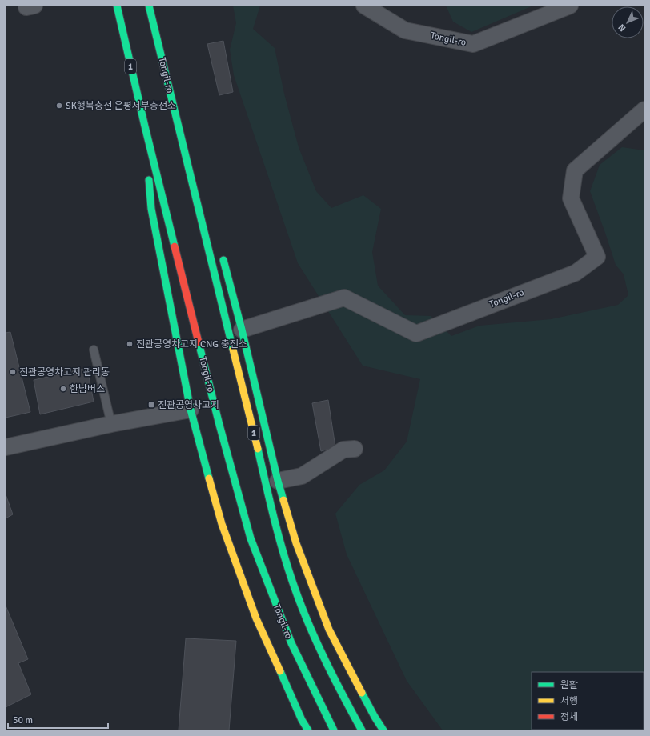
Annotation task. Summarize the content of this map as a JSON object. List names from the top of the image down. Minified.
{"streets":{"main road":["Tongil-ro","1"]},"places":{"other":["SK행복충전 은평서부충전소","진관공영차고지 CNG 충전소","진관공영차고지 관리동","한남버스"],"transit":["진관공영차고지"]},"legend":["원활","서행","정체"],"scale_bar":"50 m","north":"bottom left"}
